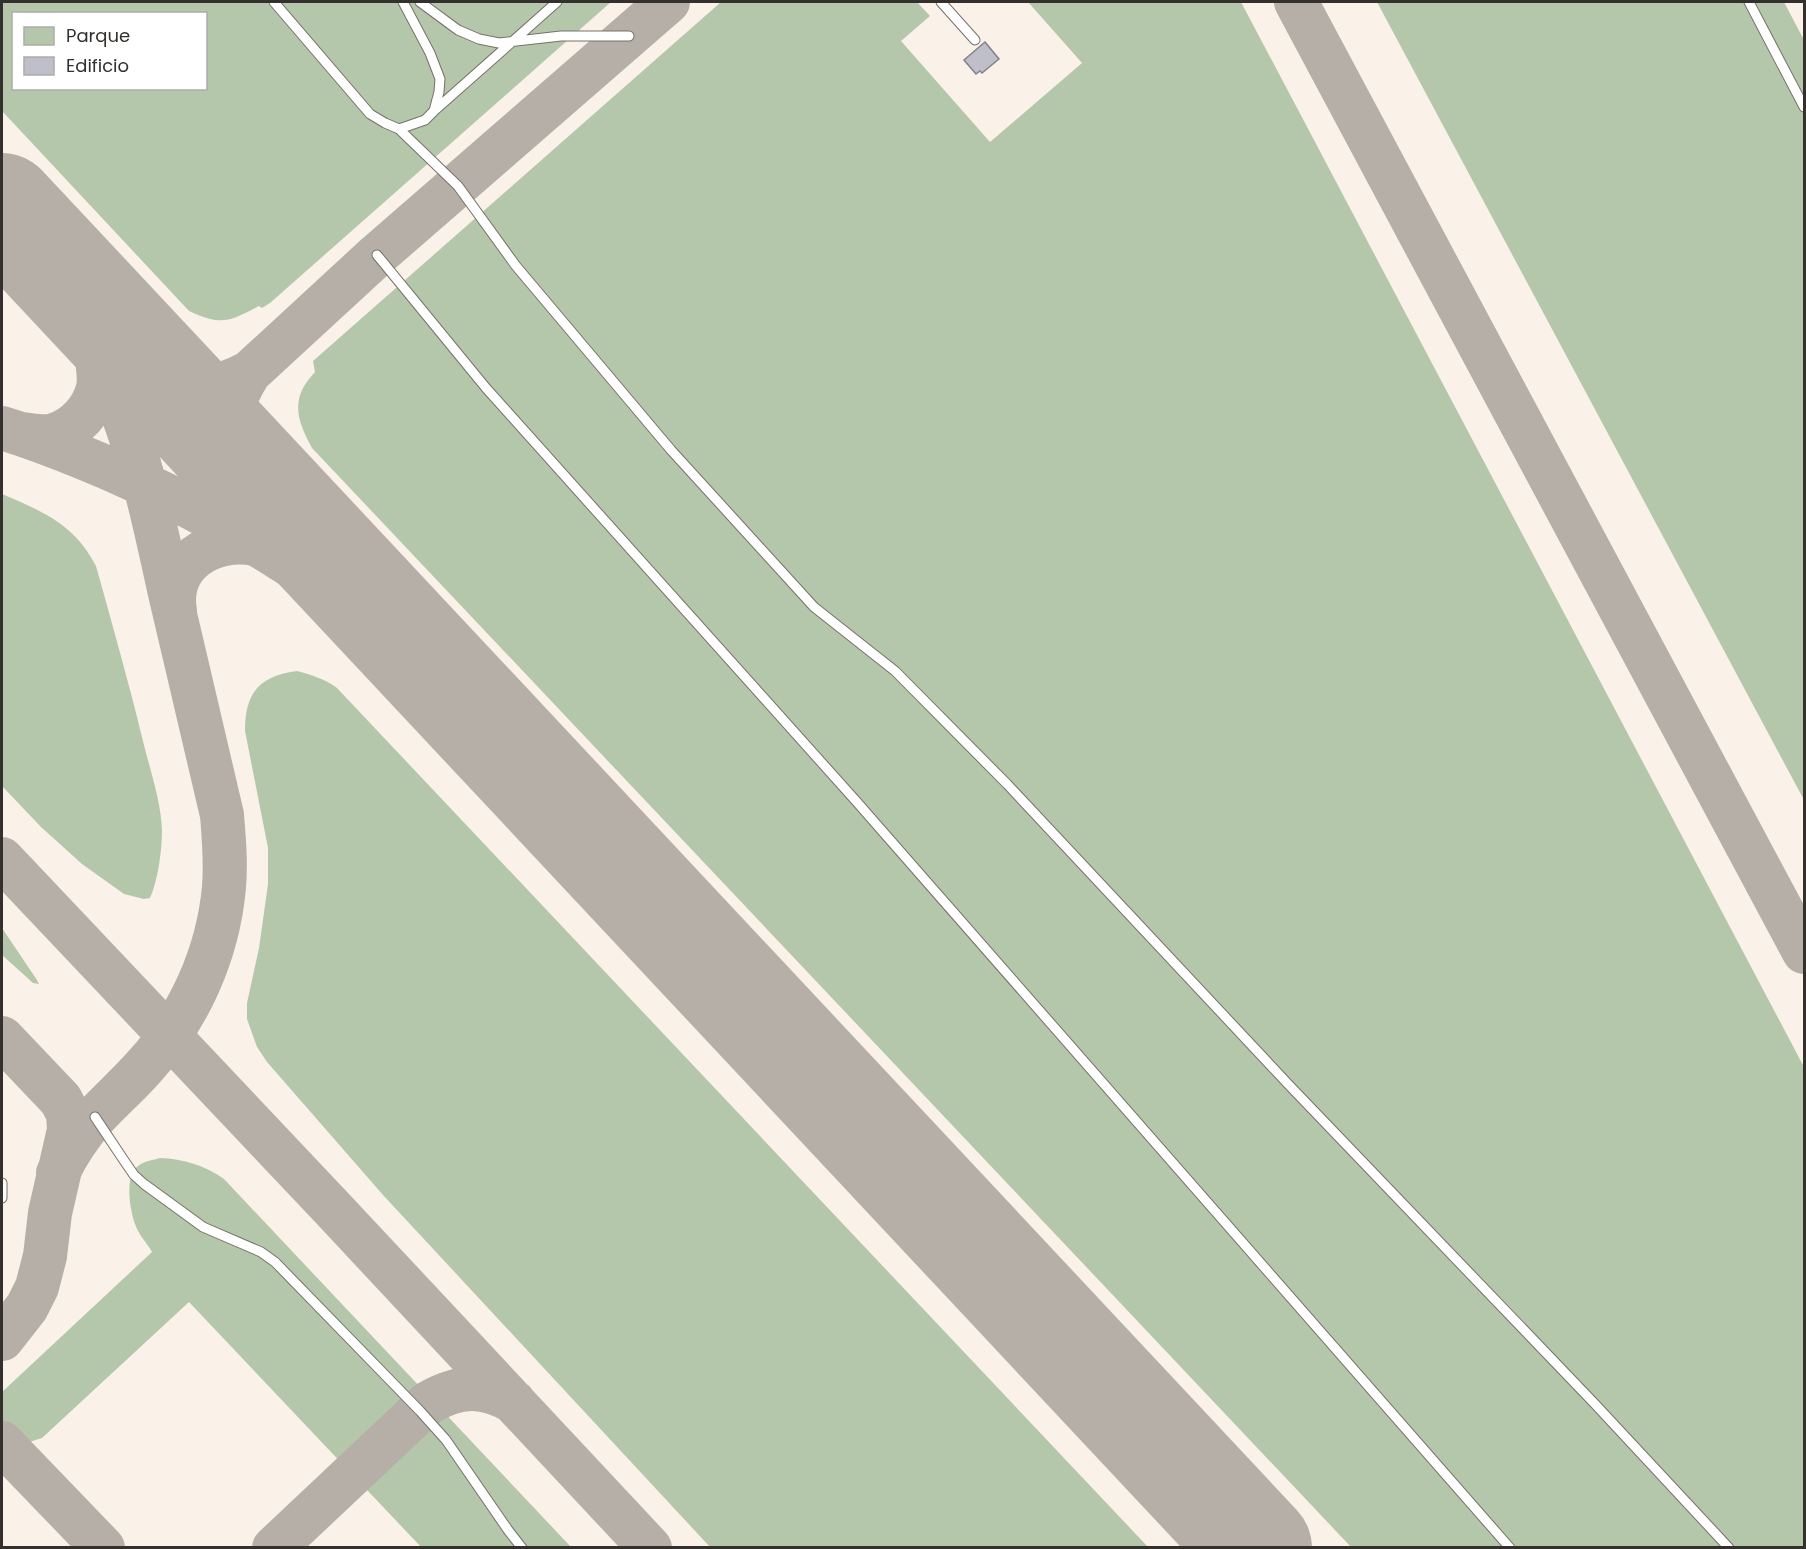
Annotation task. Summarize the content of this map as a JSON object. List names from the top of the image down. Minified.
{"legend":["Parque","Edificio"]}
